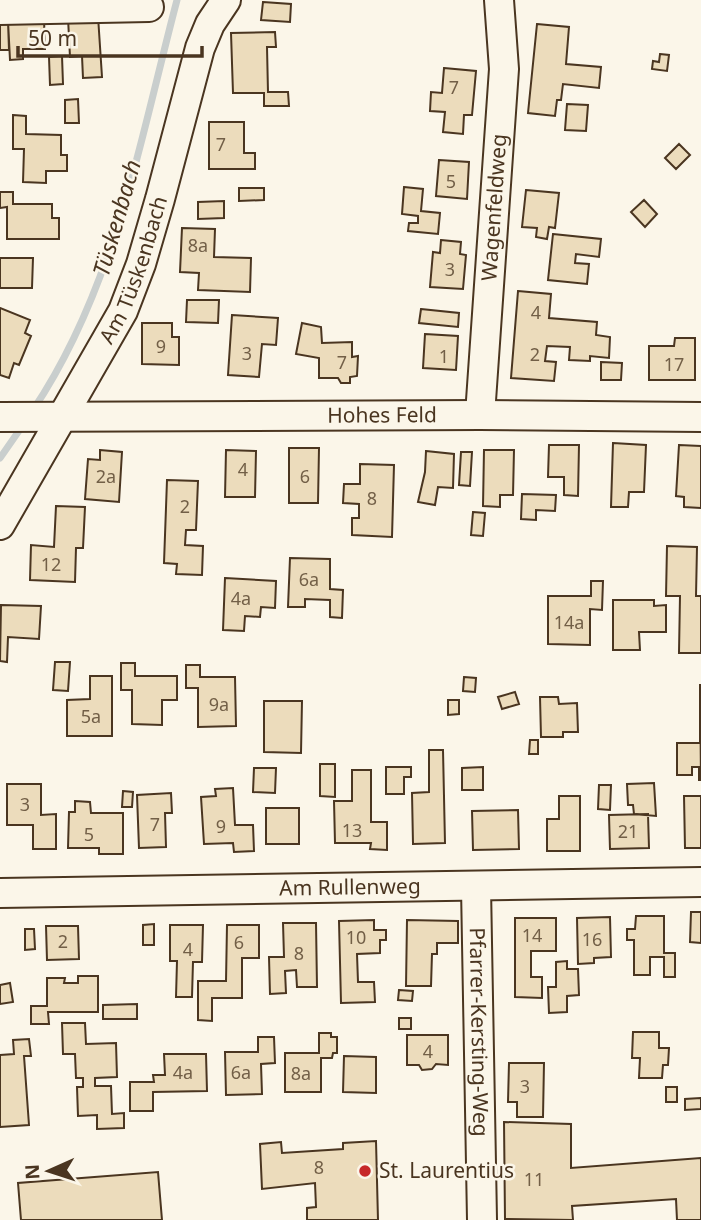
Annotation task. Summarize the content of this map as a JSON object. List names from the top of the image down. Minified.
{"streets":{"street":["Wagenfeldweg","Am Tüskenbach","Hohes Feld","Am Rullenweg","Pfarrer-Kersting-Weg"]},"crossings":[["Wagenfeldweg","Hohes Feld"],["Am Tüskenbach","Hohes Feld"],["Am Rullenweg","Pfarrer-Kersting-Weg"]],"water":["Tüskenbach"],"places":["St. Laurentius"],"house_numbers":["7","7","5","8a","3","4","9","3","2","1","7","17","4","2a","6","8","2","12","6a","4a","14a","9a","5a","3","7","9","13","21","5","14","10","16","2","6","4","8","4","4a","6a","8a","3","8","11"],"scale_bar":"50 m","north":"left"}
